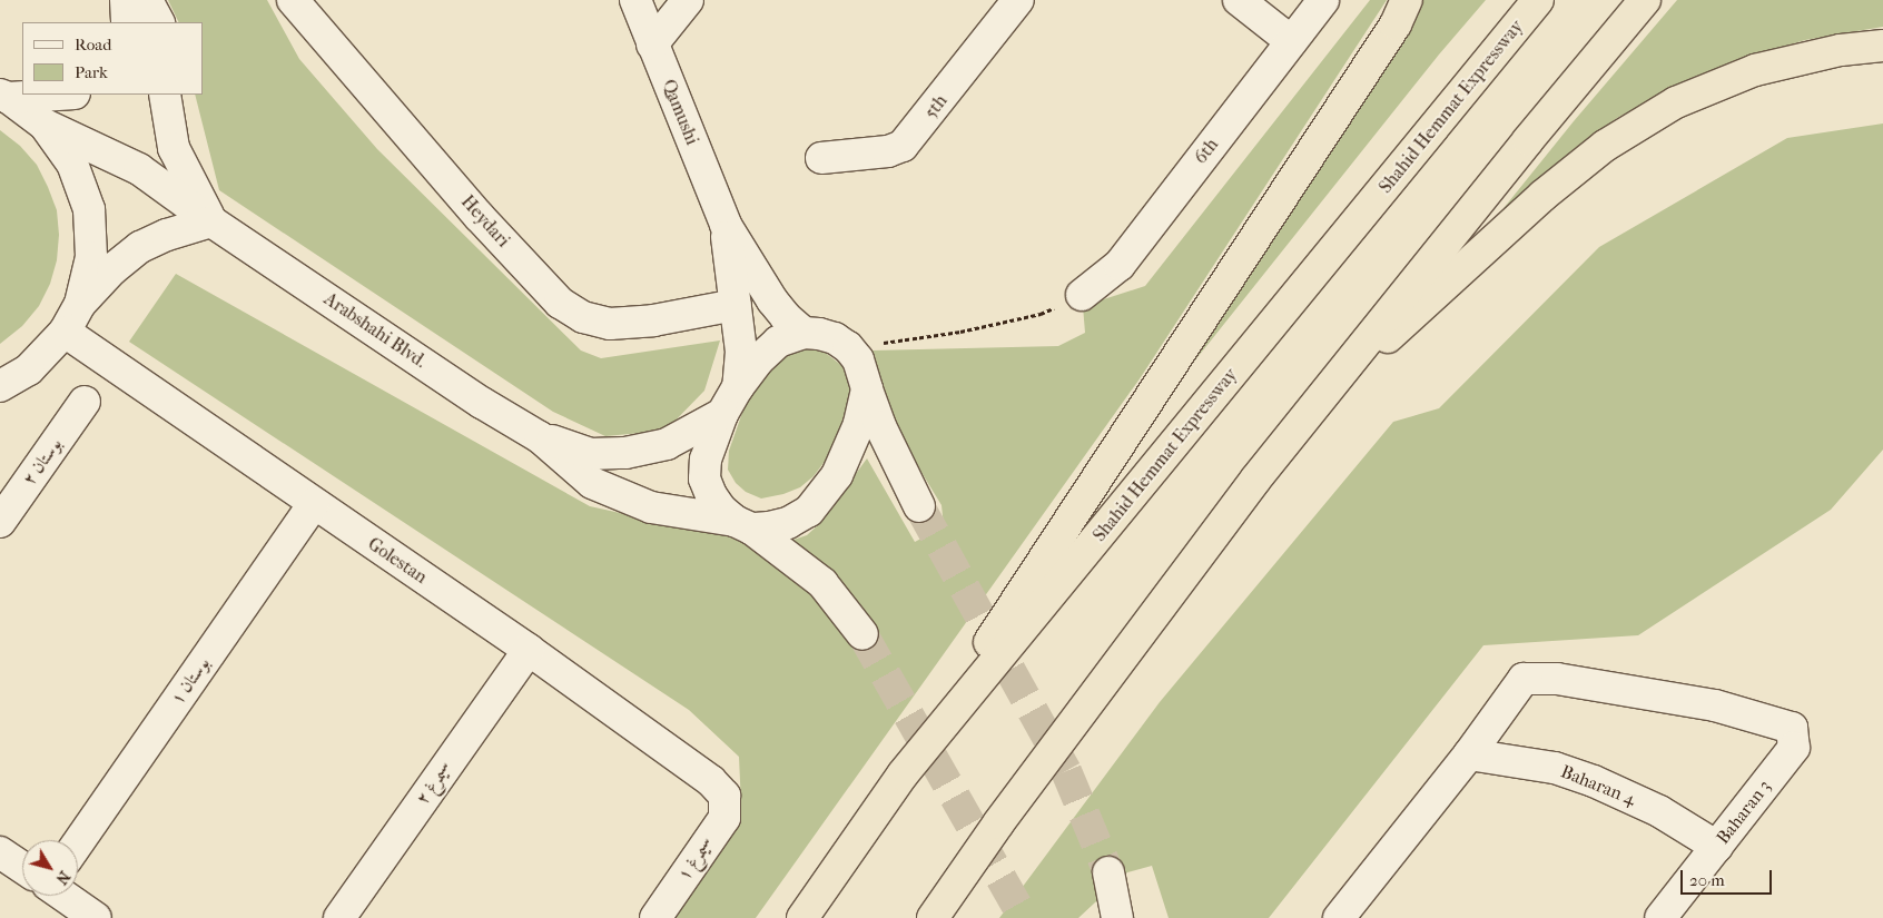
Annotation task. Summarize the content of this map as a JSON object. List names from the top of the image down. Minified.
{"streets":{"highway":["Shahid Hemmat Expressway"],"street":["5th","Qamushi","6th","Heydari","Arabshahi Blvd.","بوستان ۲","Golestan","بوستان ۱","سیمرغ ۲","Baharan 4","Baharan 3","سیمرغ ۱"]},"crossings":[["Qamushi","Heydari"],["Qamushi","Arabshahi Blvd."],["Golestan","بوستان ۱"],["Golestan","سیمرغ ۲"],["Golestan","سیمرغ ۱"],["Baharan 4","Baharan 3"]],"legend":["Road","Park"],"scale_bar":"20 m","north":"bottom right"}
